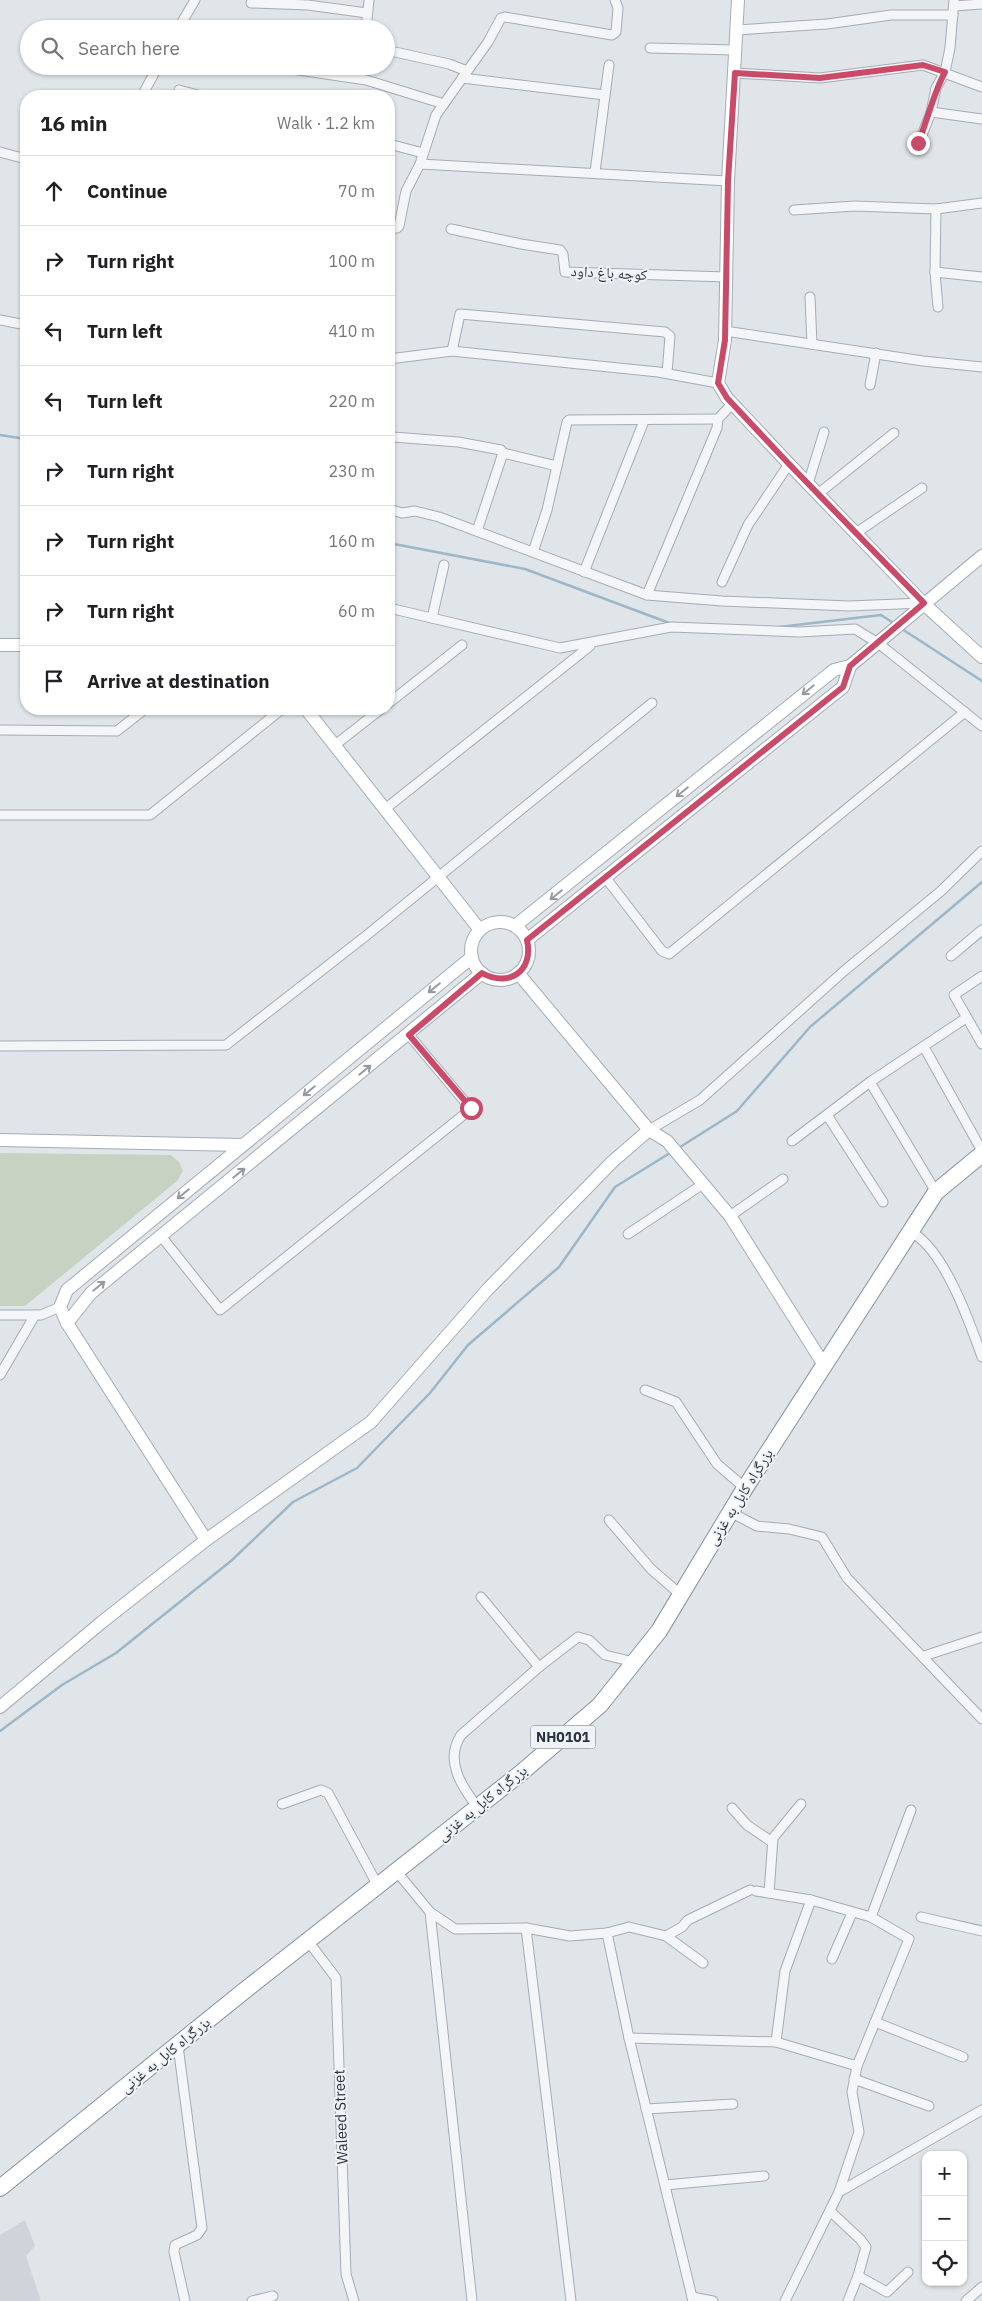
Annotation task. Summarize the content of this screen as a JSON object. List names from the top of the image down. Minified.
{"streets":{"highway":["بزرگراه کابل به غزنی","NH0101"],"street":["کوچه باغ داود","Waleed Street"]},"crossings":[["بزرگراه کابل به غزنی","Waleed Street"]],"page":{"search":"Search here","heading":["16 min","Walk · 1.2 km"],"list":[["Continue","70 m"],["Turn right","100 m"],["Turn left","410 m"],["Turn left","220 m"],["Turn right","230 m"],["Turn right","160 m"],["Turn right","60 m"],"Arrive at destination"],"map_buttons":["+","−"]}}
